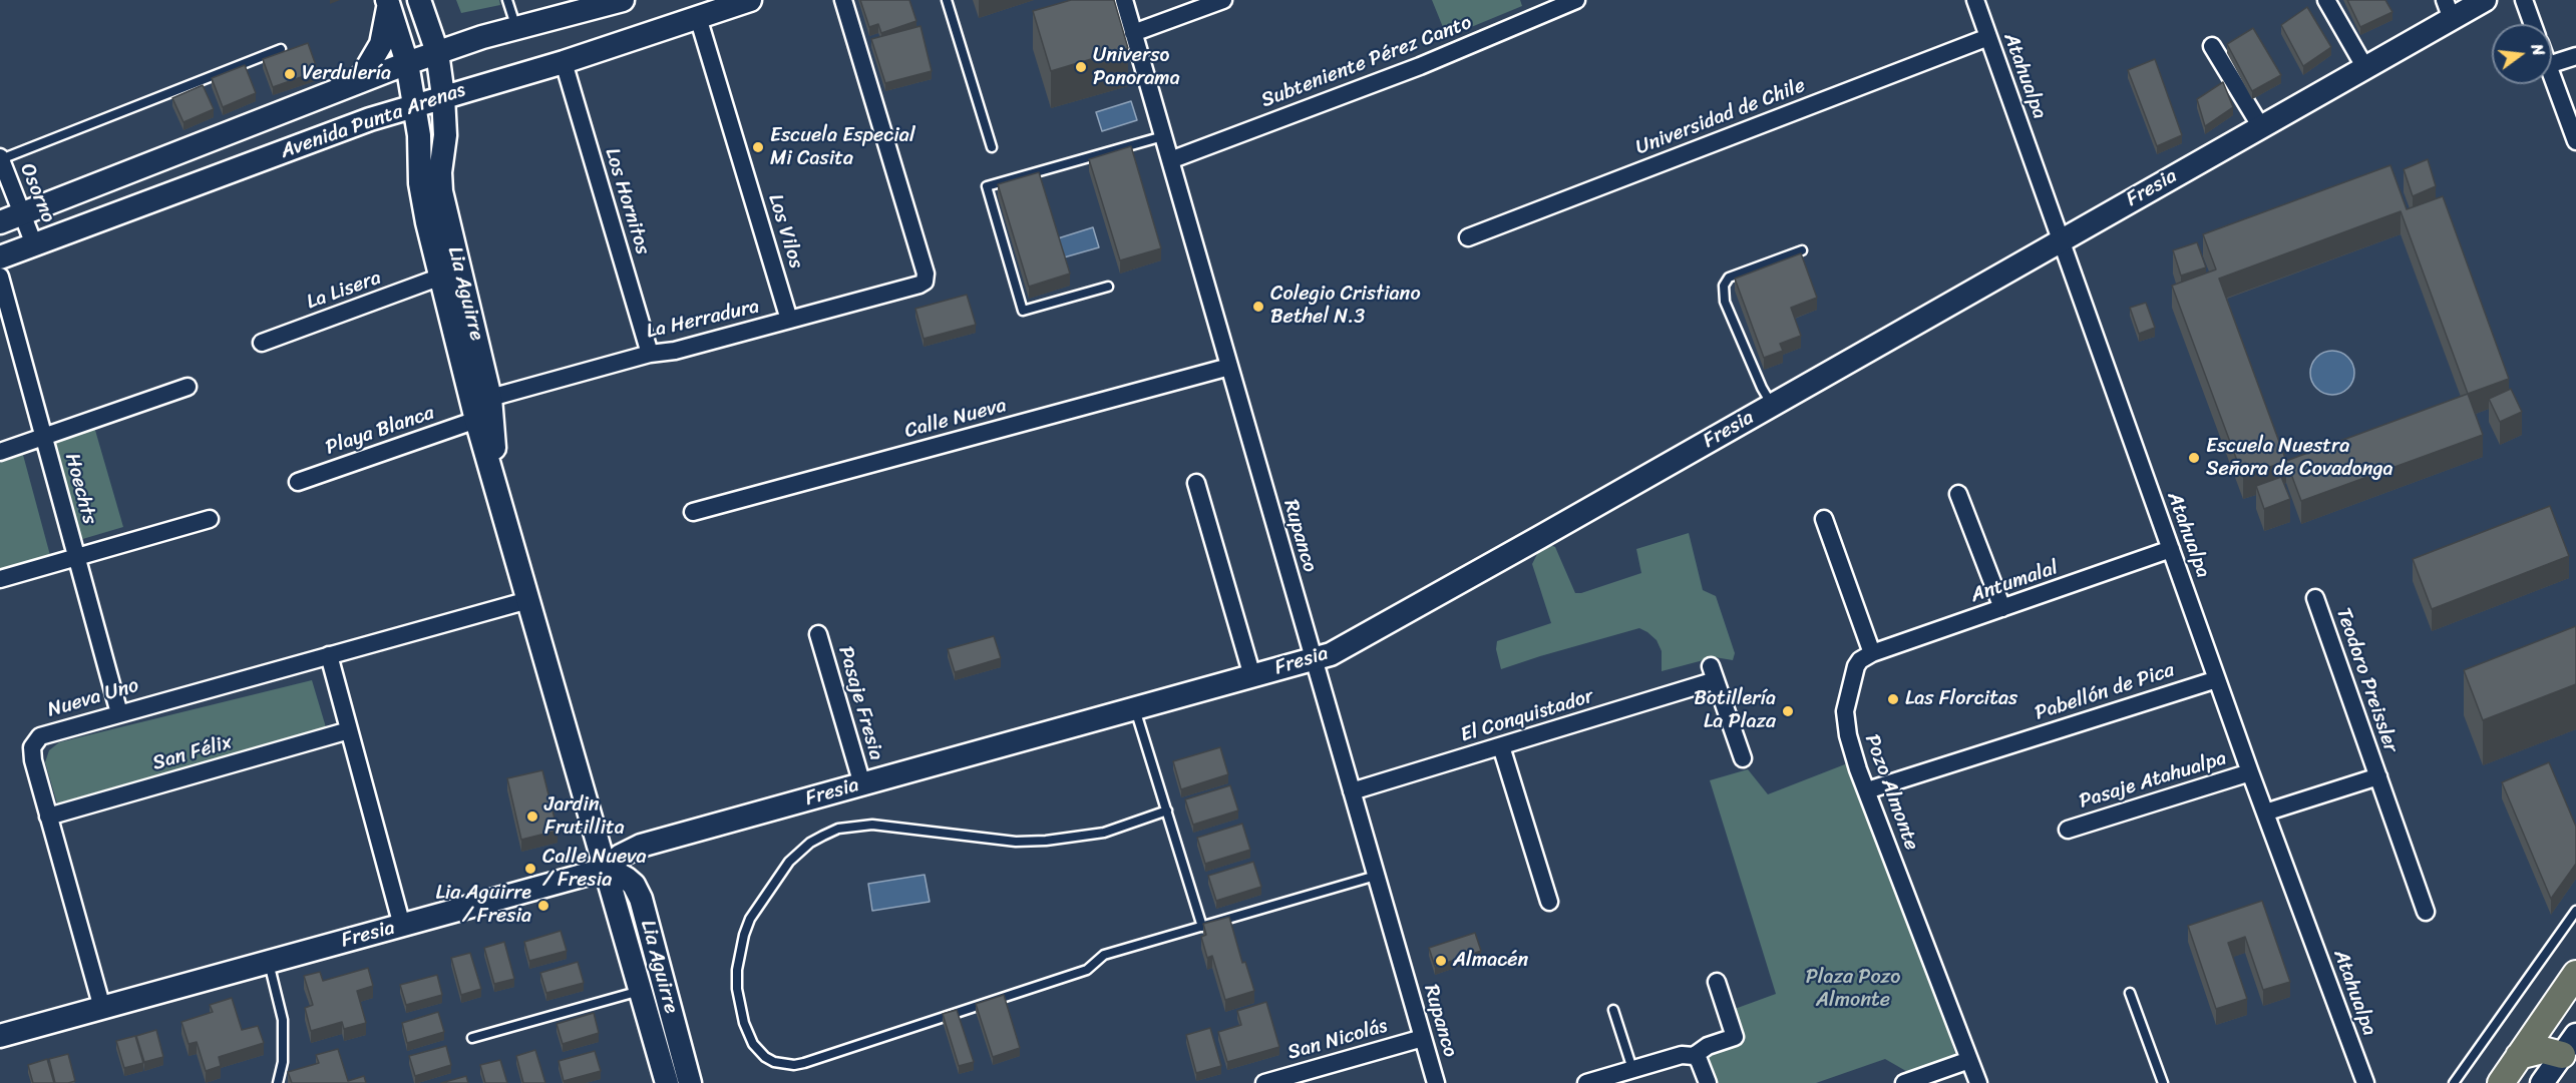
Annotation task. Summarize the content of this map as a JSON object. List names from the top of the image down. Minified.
{"streets":{"main road":["Avenida Punta Arenas","Fresia","Lia Aguirre"],"street":["Subteniente Pérez Canto","Atahualpa","Universidad de Chile","Osorno","Los Hornitos","Los Vilos","La Lisera","La Herradura","Calle Nueva","Playa Blanca","Hoechts","Rupanco","Antumalal","Teodoro Preissler","Pabellón de Pica","Nueva Uno","Pasaje Fresia","El Conquistador","San Félix","Pasaje Atahualpa","Pozo Almonte","San Nicolás"]},"crossings":[["Subteniente Pérez Canto","Rupanco"],["Atahualpa","Universidad de Chile"],["Atahualpa","Fresia"],["Atahualpa","Antumalal"],["Atahualpa","Teodoro Preissler"],["Atahualpa","Pabellón de Pica"],["Atahualpa","Pasaje Atahualpa"],["Avenida Punta Arenas","Osorno"],["Avenida Punta Arenas","Los Hornitos"],["Avenida Punta Arenas","Los Vilos"],["Avenida Punta Arenas","Lia Aguirre"],["Fresia","Lia Aguirre"],["Fresia","Rupanco"],["Fresia","Nueva Uno"],["Fresia","Pasaje Fresia"],["Los Hornitos","La Herradura"],["Los Vilos","La Herradura"],["La Lisera","Lia Aguirre"],["Lia Aguirre","La Herradura"],["Lia Aguirre","Playa Blanca"],["Lia Aguirre","Nueva Uno"],["Calle Nueva","Rupanco"],["Hoechts","Nueva Uno"],["Rupanco","El Conquistador"],["Rupanco","San Nicolás"],["Antumalal","Pozo Almonte"],["Pabellón de Pica","Pozo Almonte"],["Nueva Uno","San Félix"]],"parks":["Plaza Pozo Almonte"],"places":["Universo Panorama","Verdulería","Escuela Especial Mi Casita","Colegio Cristiano Bethel N.3","Escuela Nuestra Señora de Covadonga","Las Florcitas","Botillería La Plaza","Jardin Frutillita","Calle Nueva / Fresia","Lia Aguirre / Fresia","Almacén"],"north":"right"}
